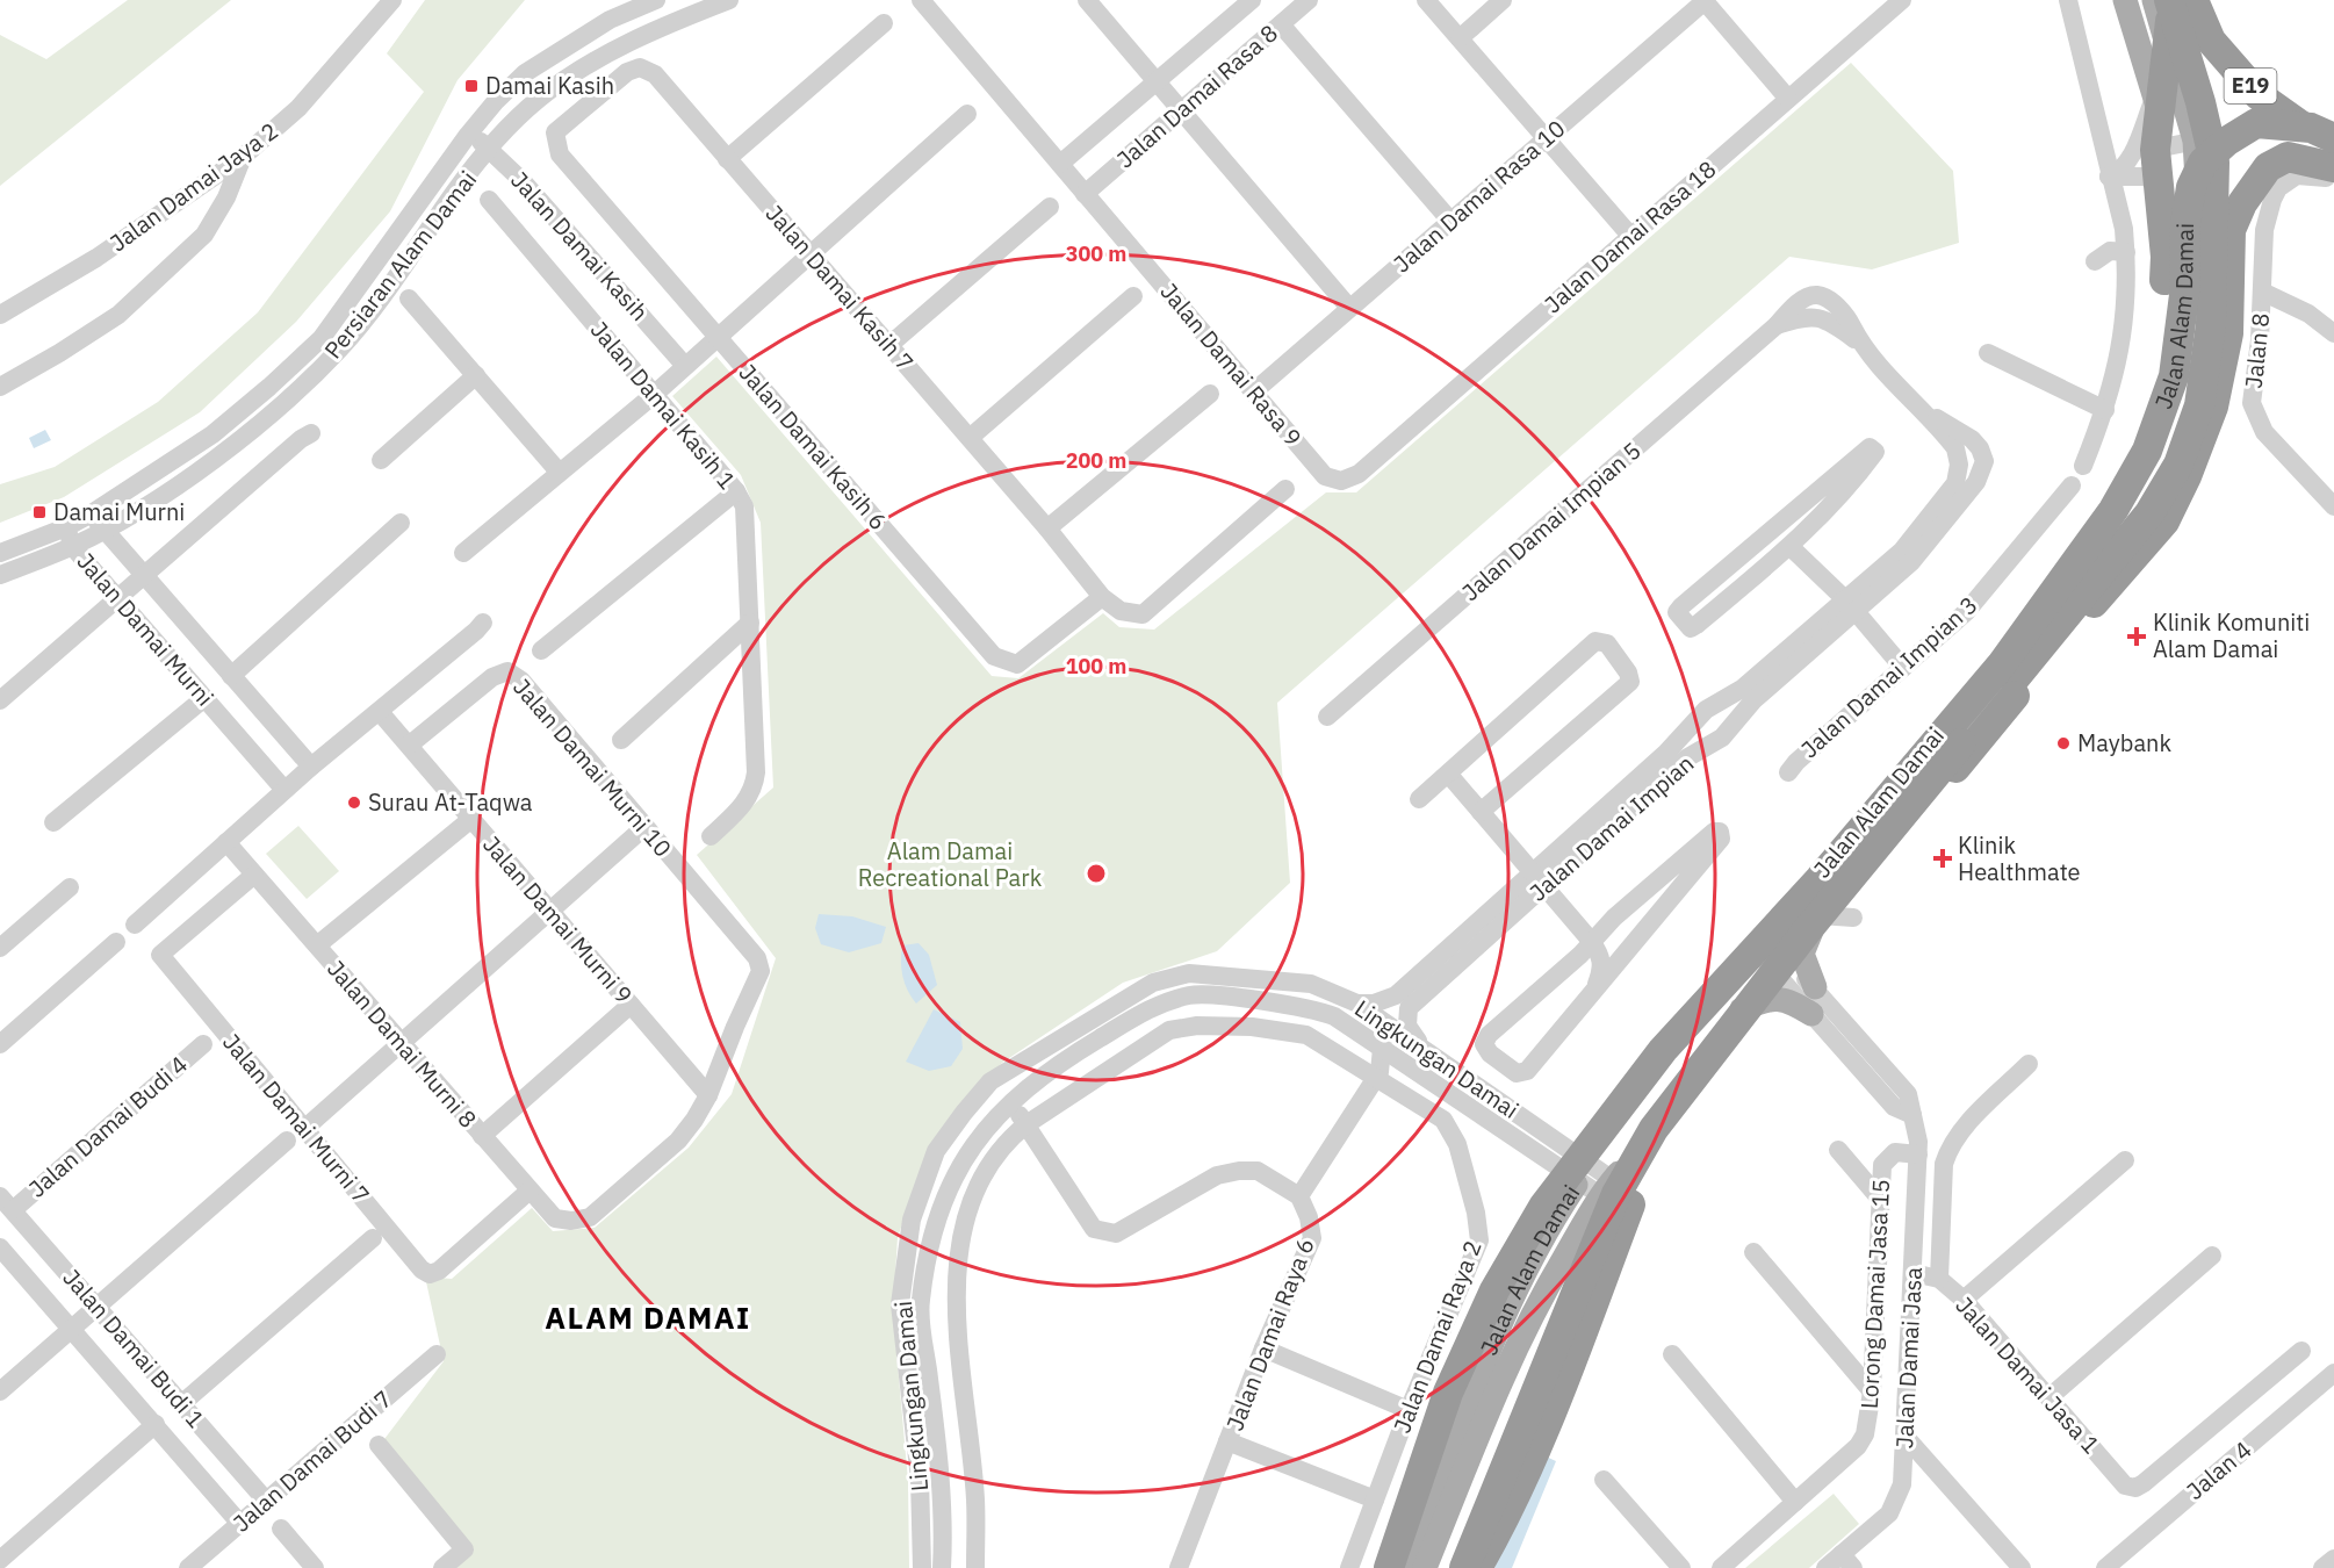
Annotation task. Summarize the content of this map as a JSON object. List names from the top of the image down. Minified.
{"streets":{"highway":["E19"],"main road":["Jalan Alam Damai"],"street":["Jalan Damai Rasa 8","Jalan Damai Jaya 2","Jalan Damai Rasa 10","Jalan Damai Rasa 18","Jalan Damai Kasih","Persiaran Alam Damai","Jalan Damai Kasih 7","Jalan 8","Jalan Damai Rasa 9","Jalan Damai Kasih 1","Jalan Damai Kasih 6","Jalan Damai Impian 5","Jalan Damai Murni","Jalan Damai Impian 3","Jalan Damai Murni 10","Jalan Damai Impian","Jalan Damai Murni 9","Jalan Damai Murni 8","Lingkungan Damai","Jalan Damai Murni 7","Jalan Damai Budi 4","Lorong Damai Jasa 15","Jalan Damai Raya 6","Jalan Damai Raya 2","Jalan Damai Budi 1","Jalan Damai Jasa","Jalan Damai Jasa 1","Jalan Damai Budi 7","Jalan 4"]},"crossings":[["Jalan Damai Rasa 8","Jalan Damai Rasa 9"],["Jalan Damai Rasa 10","Jalan Damai Rasa 9"],["Jalan Damai Rasa 18","Jalan Damai Rasa 9"],["Jalan Damai Kasih","Persiaran Alam Damai"],["Persiaran Alam Damai","Jalan Damai Murni"],["Jalan Damai Kasih 7","Jalan Damai Kasih 6"],["Jalan Alam Damai","Lingkungan Damai"],["Jalan Alam Damai","Jalan Damai Jasa"],["Jalan Damai Impian 5","Jalan Damai Impian"],["Jalan Damai Murni 10","Jalan Damai Murni 9"],["Jalan Damai Murni 10","Jalan Damai Murni 8"],["Jalan Damai Impian","Lingkungan Damai"],["Jalan Damai Murni 9","Jalan Damai Murni 8"],["Jalan Damai Murni 8","Jalan Damai Murni 7"],["Jalan Damai Budi 4","Jalan Damai Budi 1"],["Lorong Damai Jasa 15","Jalan Damai Jasa"],["Jalan Damai Budi 1","Jalan Damai Budi 7"],["Jalan Damai Jasa","Jalan Damai Jasa 1"]],"districts":["ALAM DAMAI"],"parks":["Alam Damai Recreational Park"],"places":{"transit":["Damai Kasih","Damai Murni"],"health":["Klinik Komuniti Alam Damai","Klinik Healthmate"],"other":["Maybank","Surau At-Taqwa"]},"rings":["300 m","200 m","100 m"]}
